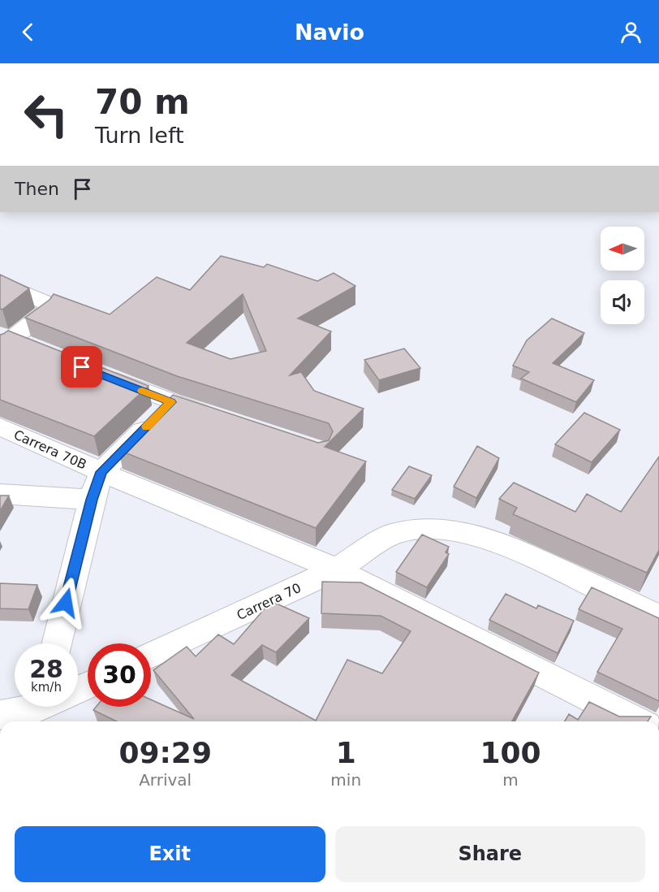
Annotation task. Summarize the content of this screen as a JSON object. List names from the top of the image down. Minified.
{"streets":{"street":["Carrera 70B","Carrera 70"]},"crossings":[["Carrera 70B","Carrera 70"]],"north":"left","page":{"header":"Navio","turn":["70 m","Turn left"],"then":"Then","speed":"28 km/h","limit":"30","eta":["09:29","Arrival","1","min","100","m"],"buttons":["Exit","Share"]}}
